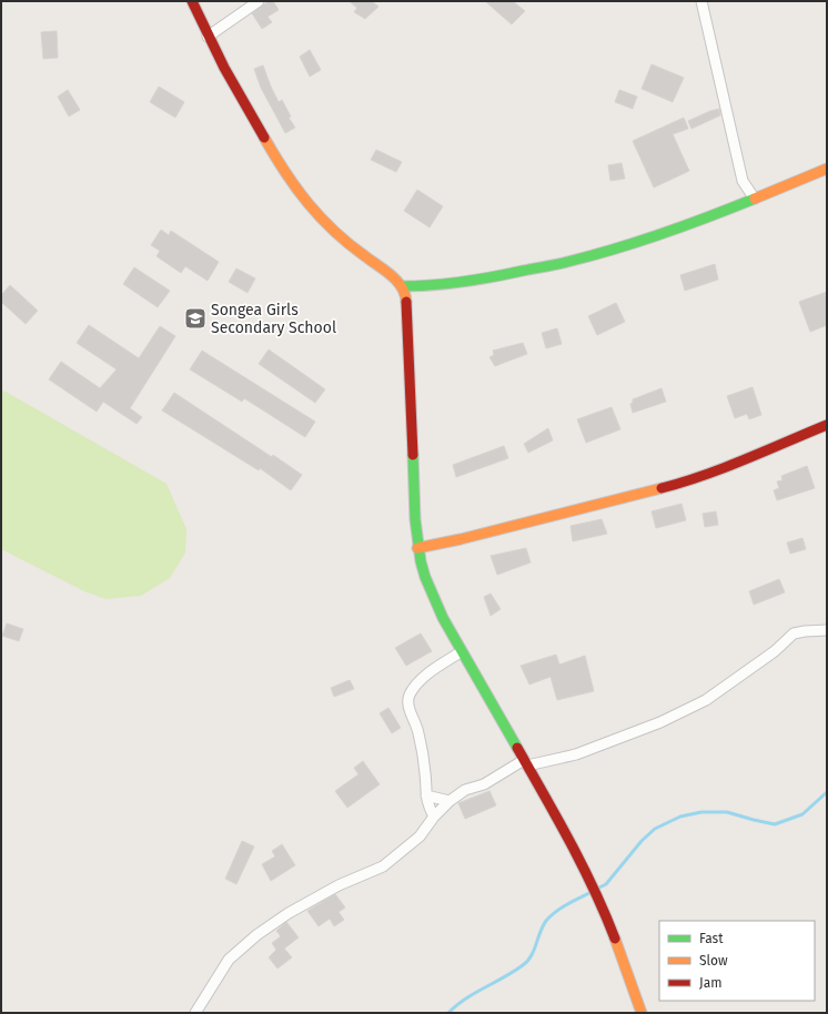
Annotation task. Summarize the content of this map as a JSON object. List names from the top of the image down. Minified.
{"places":{"school or university":["Songea Girls Secondary School"]},"legend":["Fast","Slow","Jam"]}
